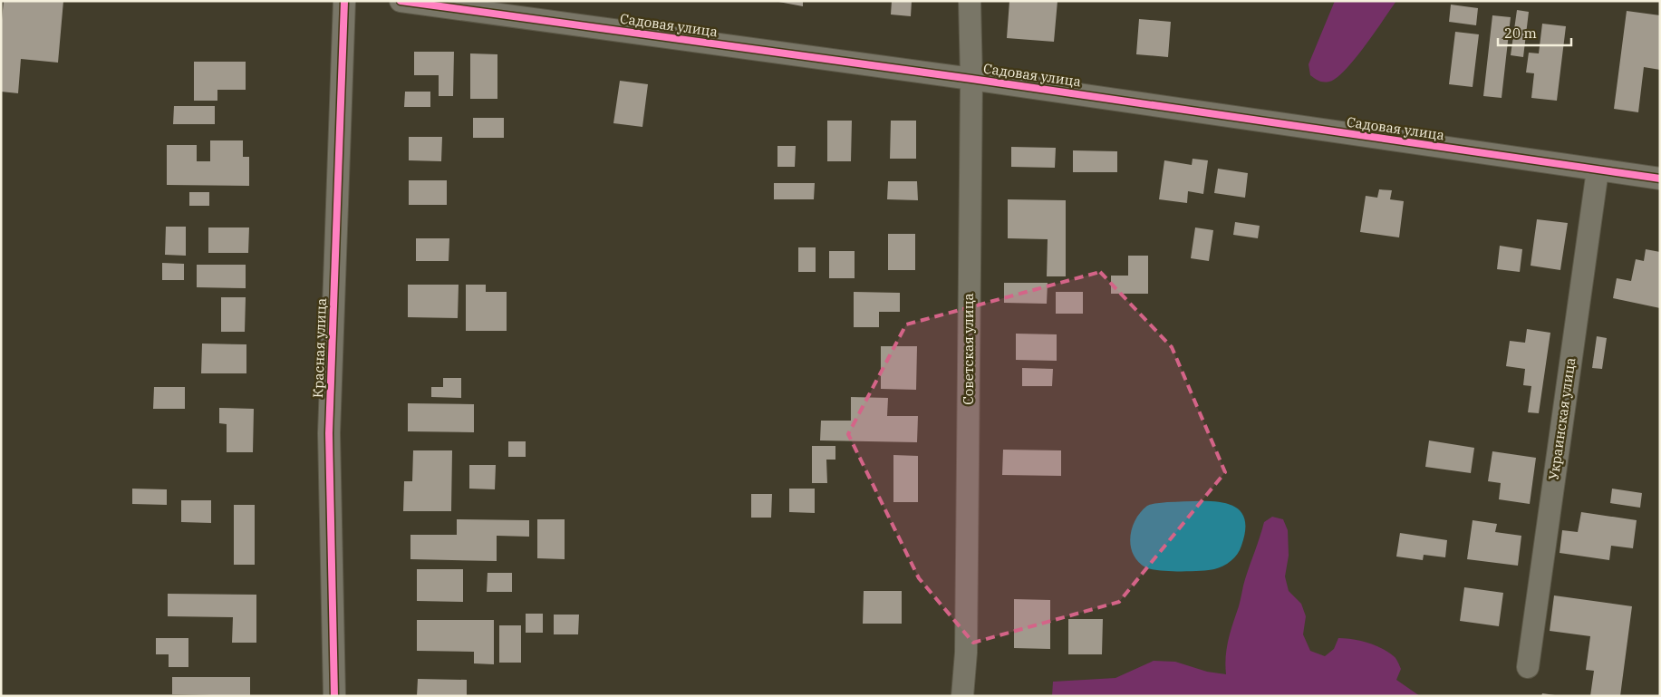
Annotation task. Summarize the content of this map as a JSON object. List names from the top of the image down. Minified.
{"streets":{"street":["Садовая улица","Красная улица","Советская улица","Украинская улица"]},"crossings":[["Садовая улица","Советская улица"],["Садовая улица","Украинская улица"]],"scale_bar":"20 m"}
